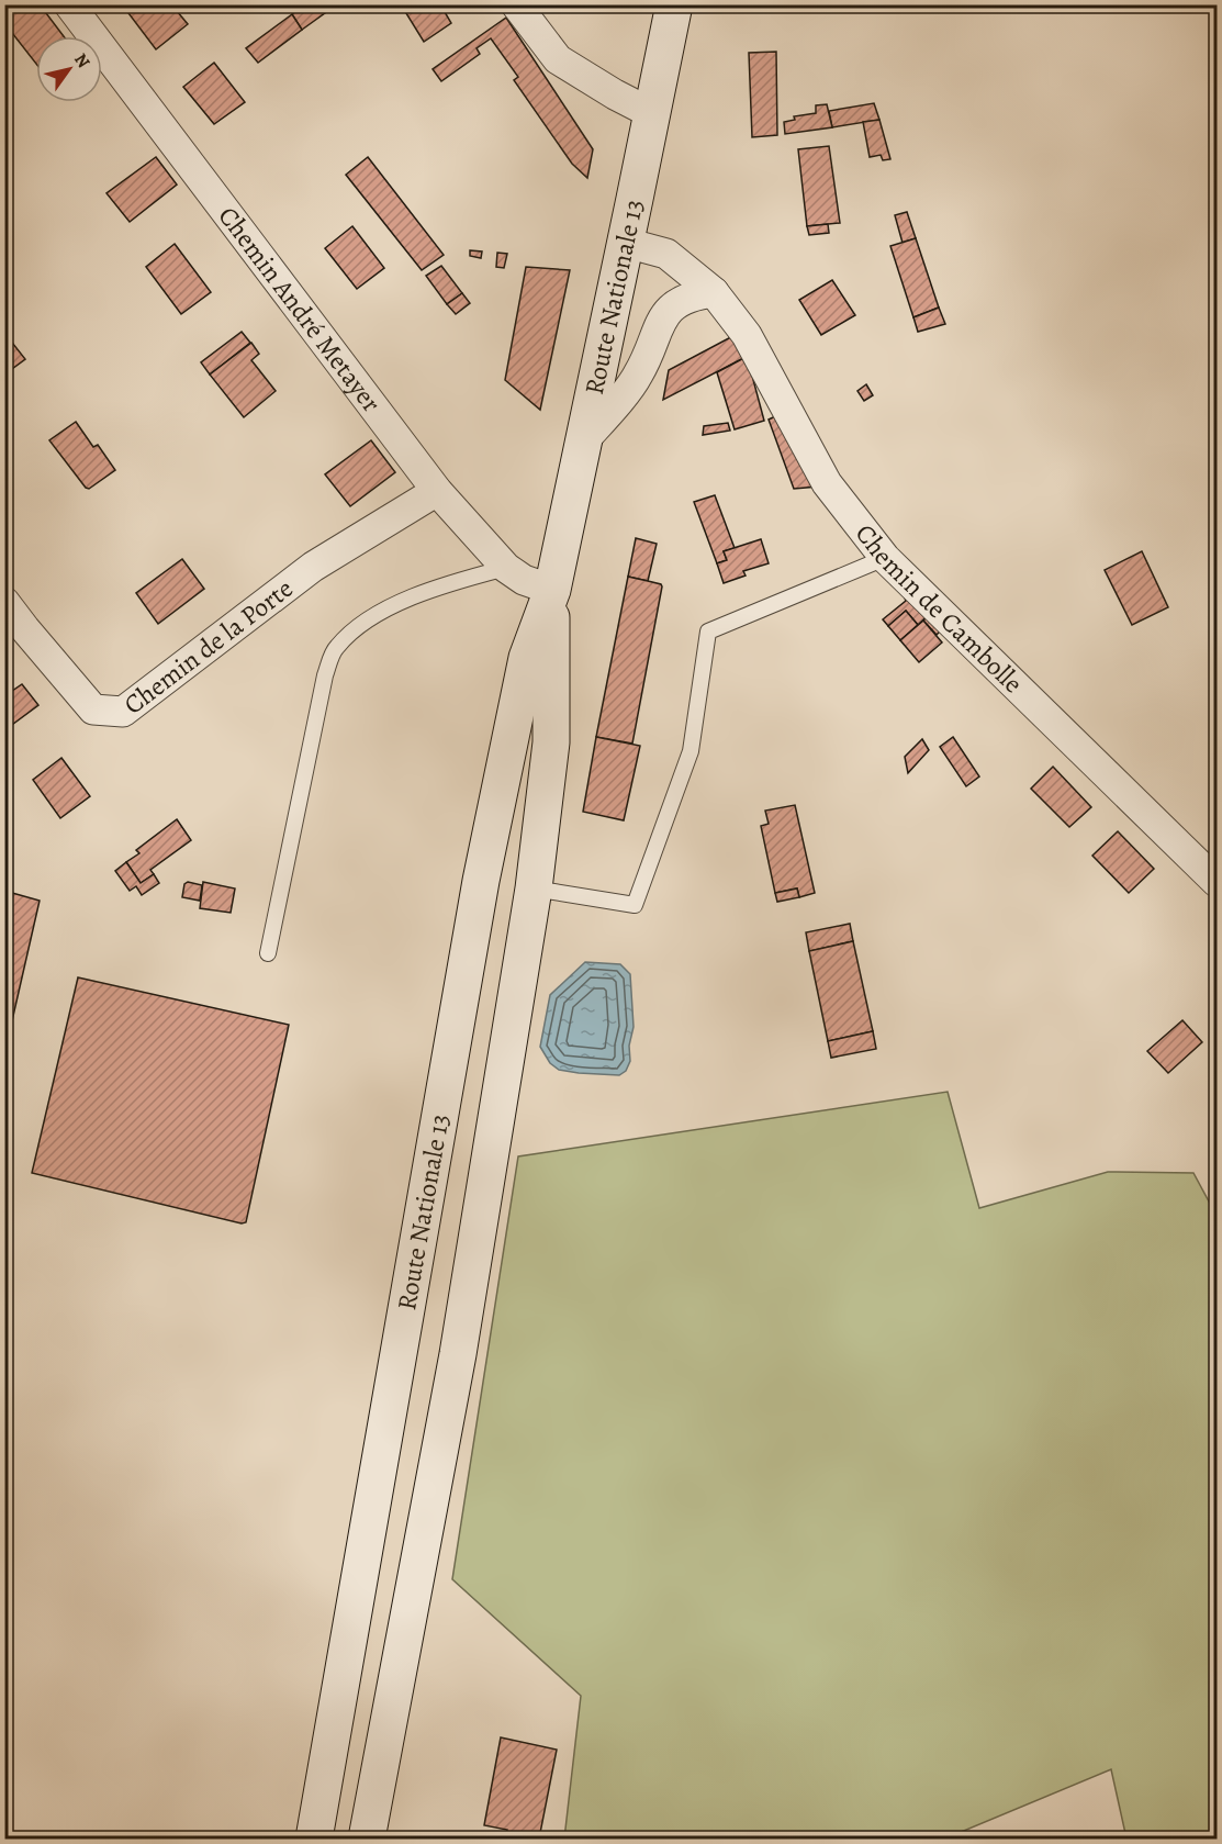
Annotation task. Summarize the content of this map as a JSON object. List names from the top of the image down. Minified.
{"streets":{"main road":["Route Nationale 13"],"street":["Chemin André Metayer","Chemin de Cambolle","Chemin de la Porte"]},"crossings":[["Route Nationale 13","Chemin André Metayer"],["Route Nationale 13","Chemin de Cambolle"],["Chemin André Metayer","Chemin de la Porte"]],"north":"top right"}
